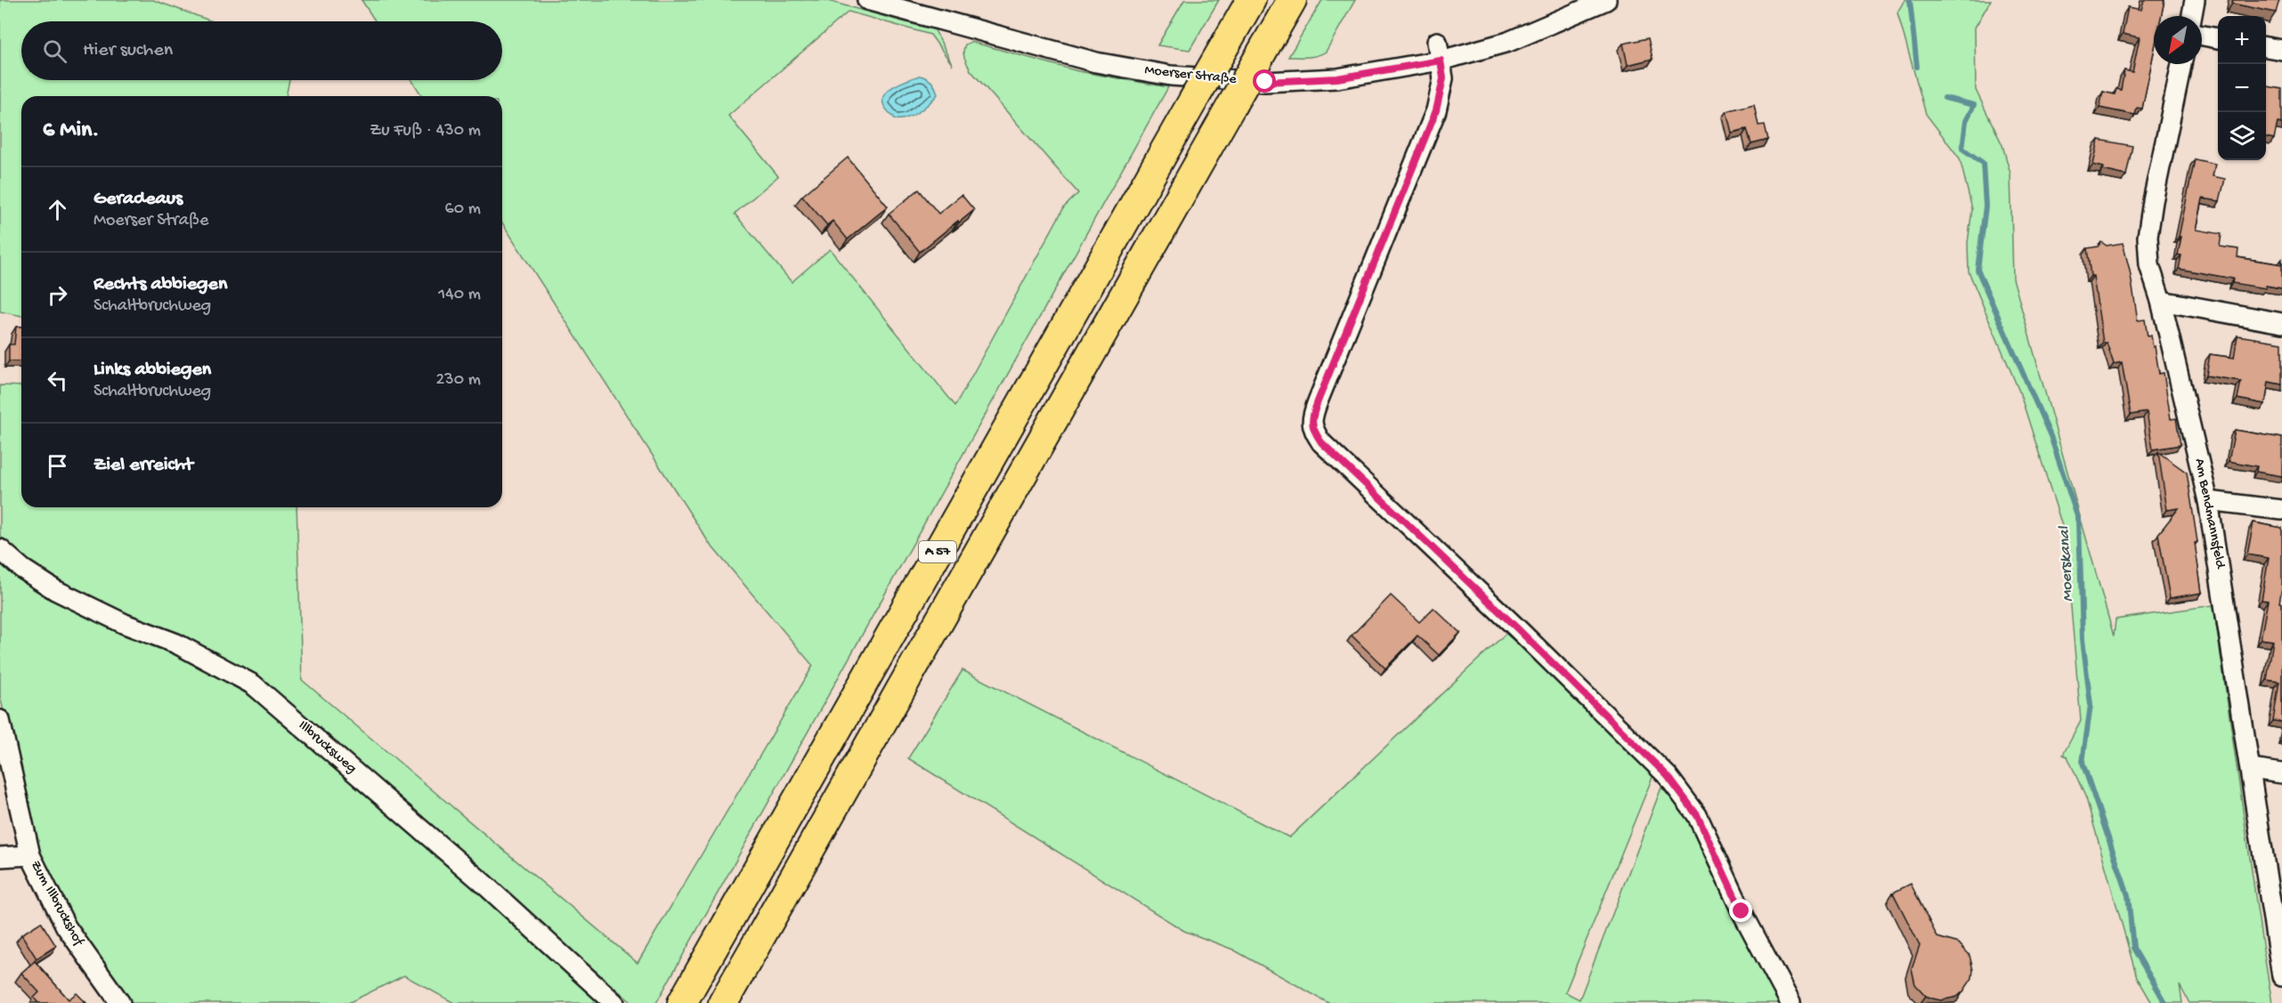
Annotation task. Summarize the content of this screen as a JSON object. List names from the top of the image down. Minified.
{"streets":{"highway":["A 57"],"street":["Moerser Straße","Am Bendmannsfeld","Illbrucksweg","Zum Illbruckshof"]},"water":["Moerskanal"],"north":"bottom left","page":{"map_buttons":["+","−"],"search":"Hier suchen","heading":["6 Min.","Zu Fuß · 430 m"],"list":[["Geradeaus","Moerser Straße","60 m"],["Rechts abbiegen","Schaltbruchweg","140 m"],["Links abbiegen","Schaltbruchweg","230 m"],"Ziel erreicht"]}}
